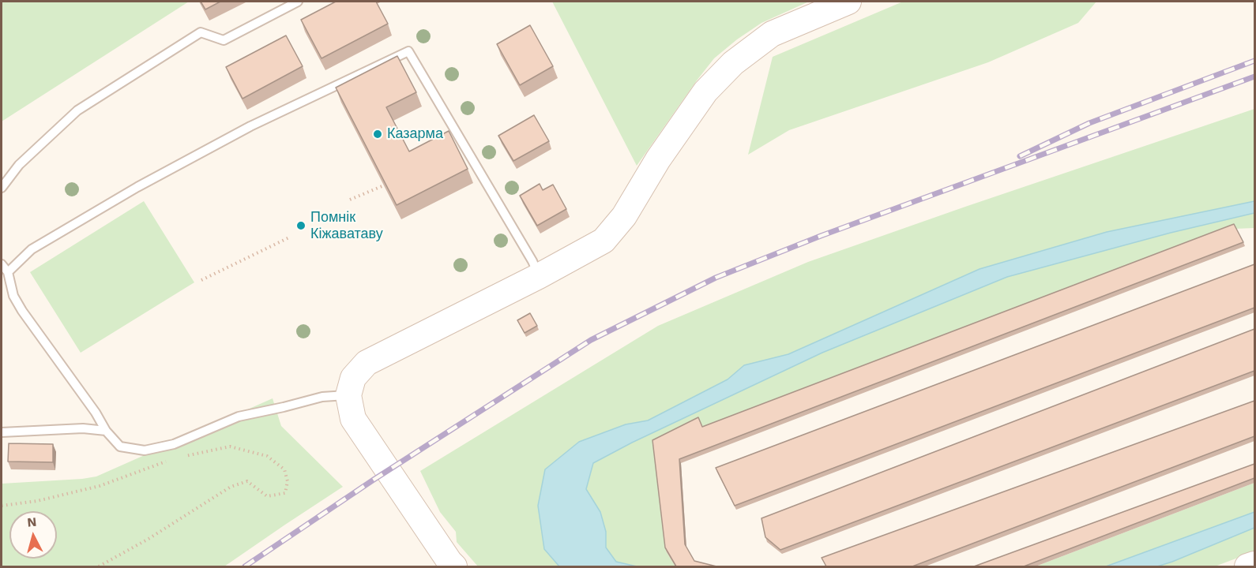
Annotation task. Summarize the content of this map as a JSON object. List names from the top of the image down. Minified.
{"places":["Казарма","Помнік Кіжаватаву"],"north":"top"}
